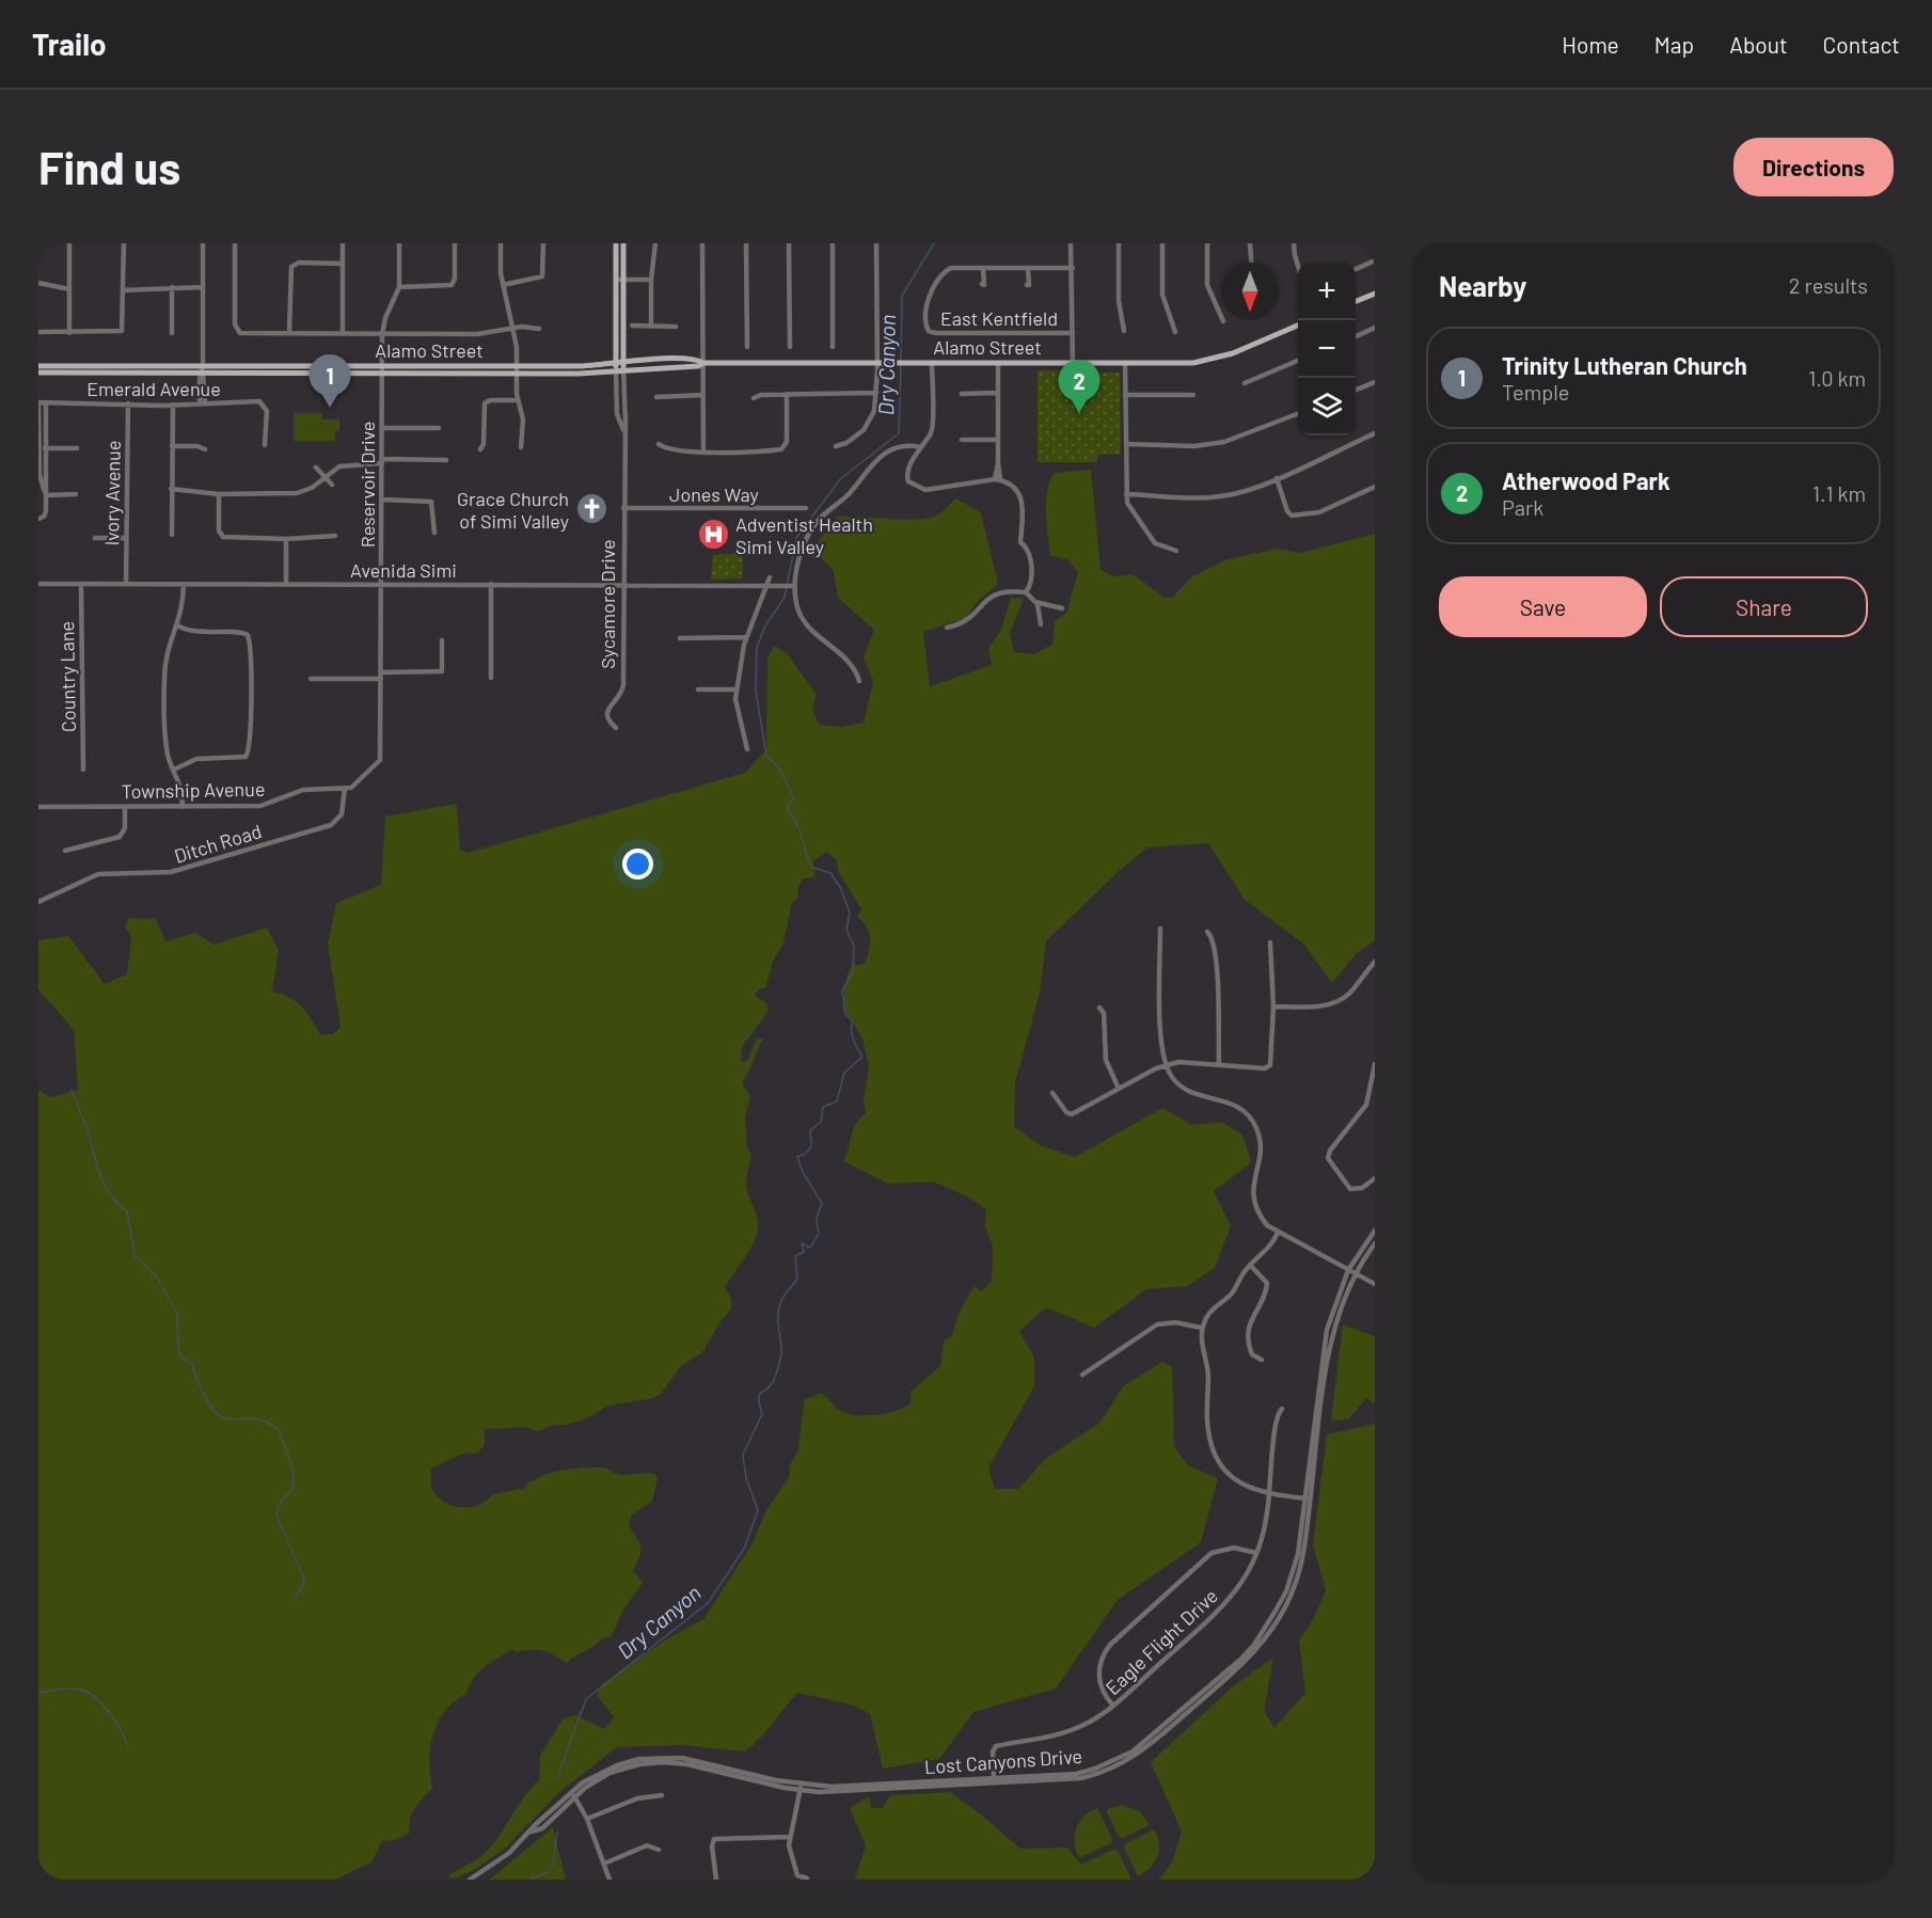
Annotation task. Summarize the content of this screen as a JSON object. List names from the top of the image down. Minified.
{"streets":{"main road":["Alamo Street","Sycamore Drive"],"street":["East Kentfield","Emerald Avenue","Reservoir Drive","Ivory Avenue","Jones Way","Avenida Simi","Country Lane","Township Avenue","Ditch Road","Eagle Flight Drive","Lost Canyons Drive"]},"crossings":[["Alamo Street","Reservoir Drive"],["Alamo Street","Sycamore Drive"],["Emerald Avenue","Ivory Avenue"],["Reservoir Drive","Avenida Simi"],["Reservoir Drive","Township Avenue"],["Reservoir Drive","Ditch Road"],["Ivory Avenue","Avenida Simi"],["Jones Way","Sycamore Drive"],["Avenida Simi","Sycamore Drive"],["Avenida Simi","Country Lane"],["Township Avenue","Ditch Road"],["Eagle Flight Drive","Lost Canyons Drive"]],"water":["Dry Canyon"],"places":{"church":["Grace Church of Simi Valley"],"hospital":["Adventist Health Simi Valley"]},"north":"bottom","page":{"header":"Trailo","nav":["Home","Map","About","Contact"],"buttons":["Directions",["Save","Share"]],"title":"Find us","heading":["Nearby","2 results"],"map_buttons":["+","−"],"list":[{"mark":"1","name":"Trinity Lutheran Church","note":"Temple","value":"1.0 km"},{"mark":"2","name":"Atherwood Park","note":"Park","value":"1.1 km"}],"pins":["1","2"]}}
